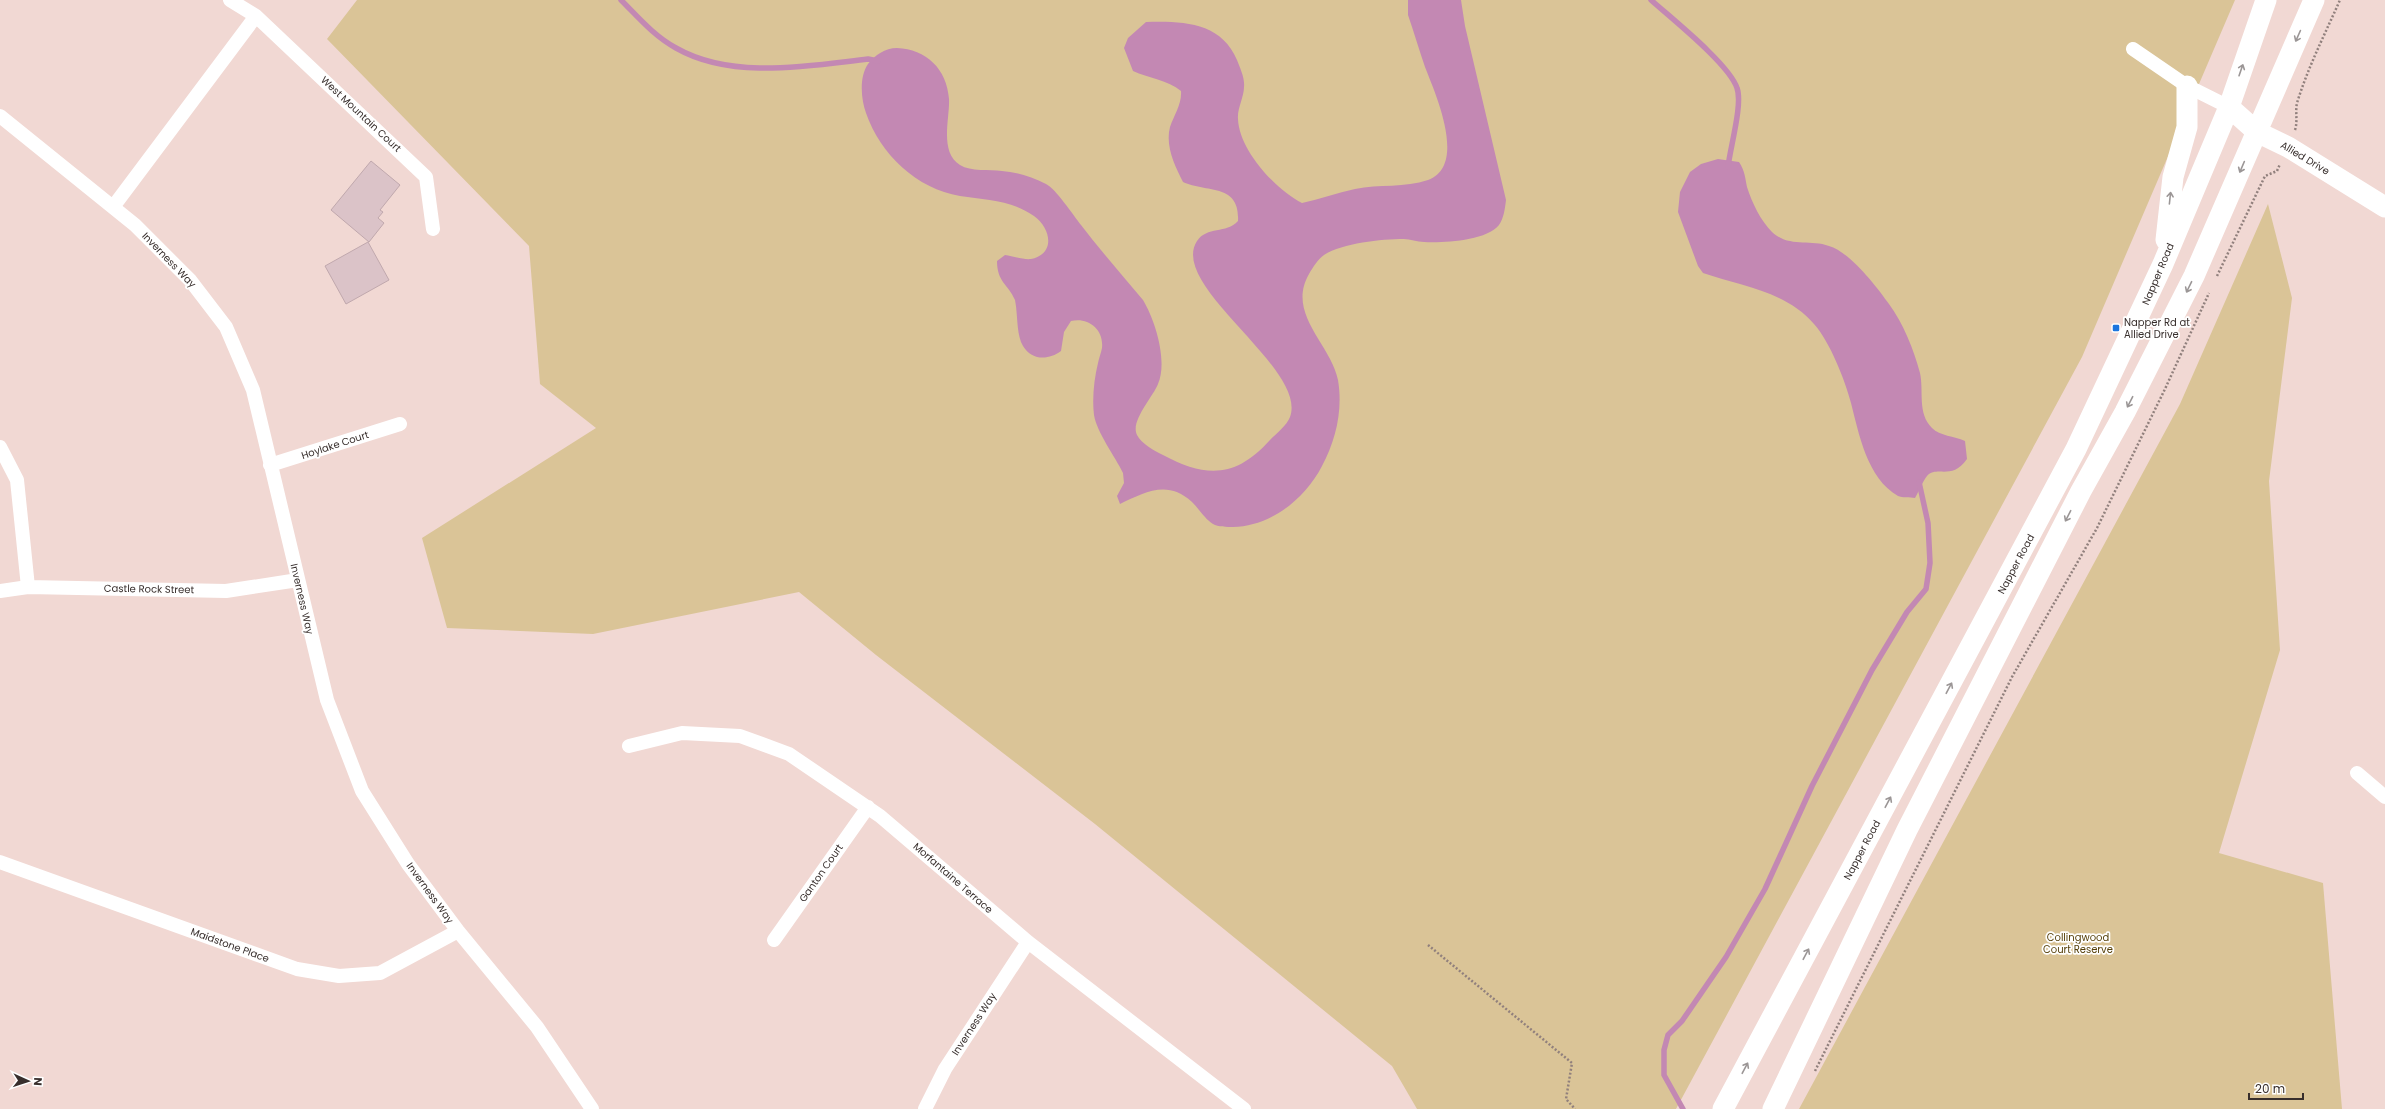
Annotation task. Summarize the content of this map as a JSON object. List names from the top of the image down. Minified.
{"streets":{"main road":["Allied Drive","Napper Road"],"street":["West Mountain Court","Inverness Way","Hoylake Court","Castle Rock Street","Ganton Court","Morfantaine Terrace","Maidstone Place"]},"crossings":[["Allied Drive","Napper Road"],["Inverness Way","Hoylake Court"],["Inverness Way","Castle Rock Street"],["Inverness Way","Morfantaine Terrace"],["Inverness Way","Maidstone Place"],["Ganton Court","Morfantaine Terrace"]],"parks":["Collingwood Court Reserve"],"places":{"transit":["Napper Rd at Allied Drive"]},"scale_bar":"20 m","north":"right"}
